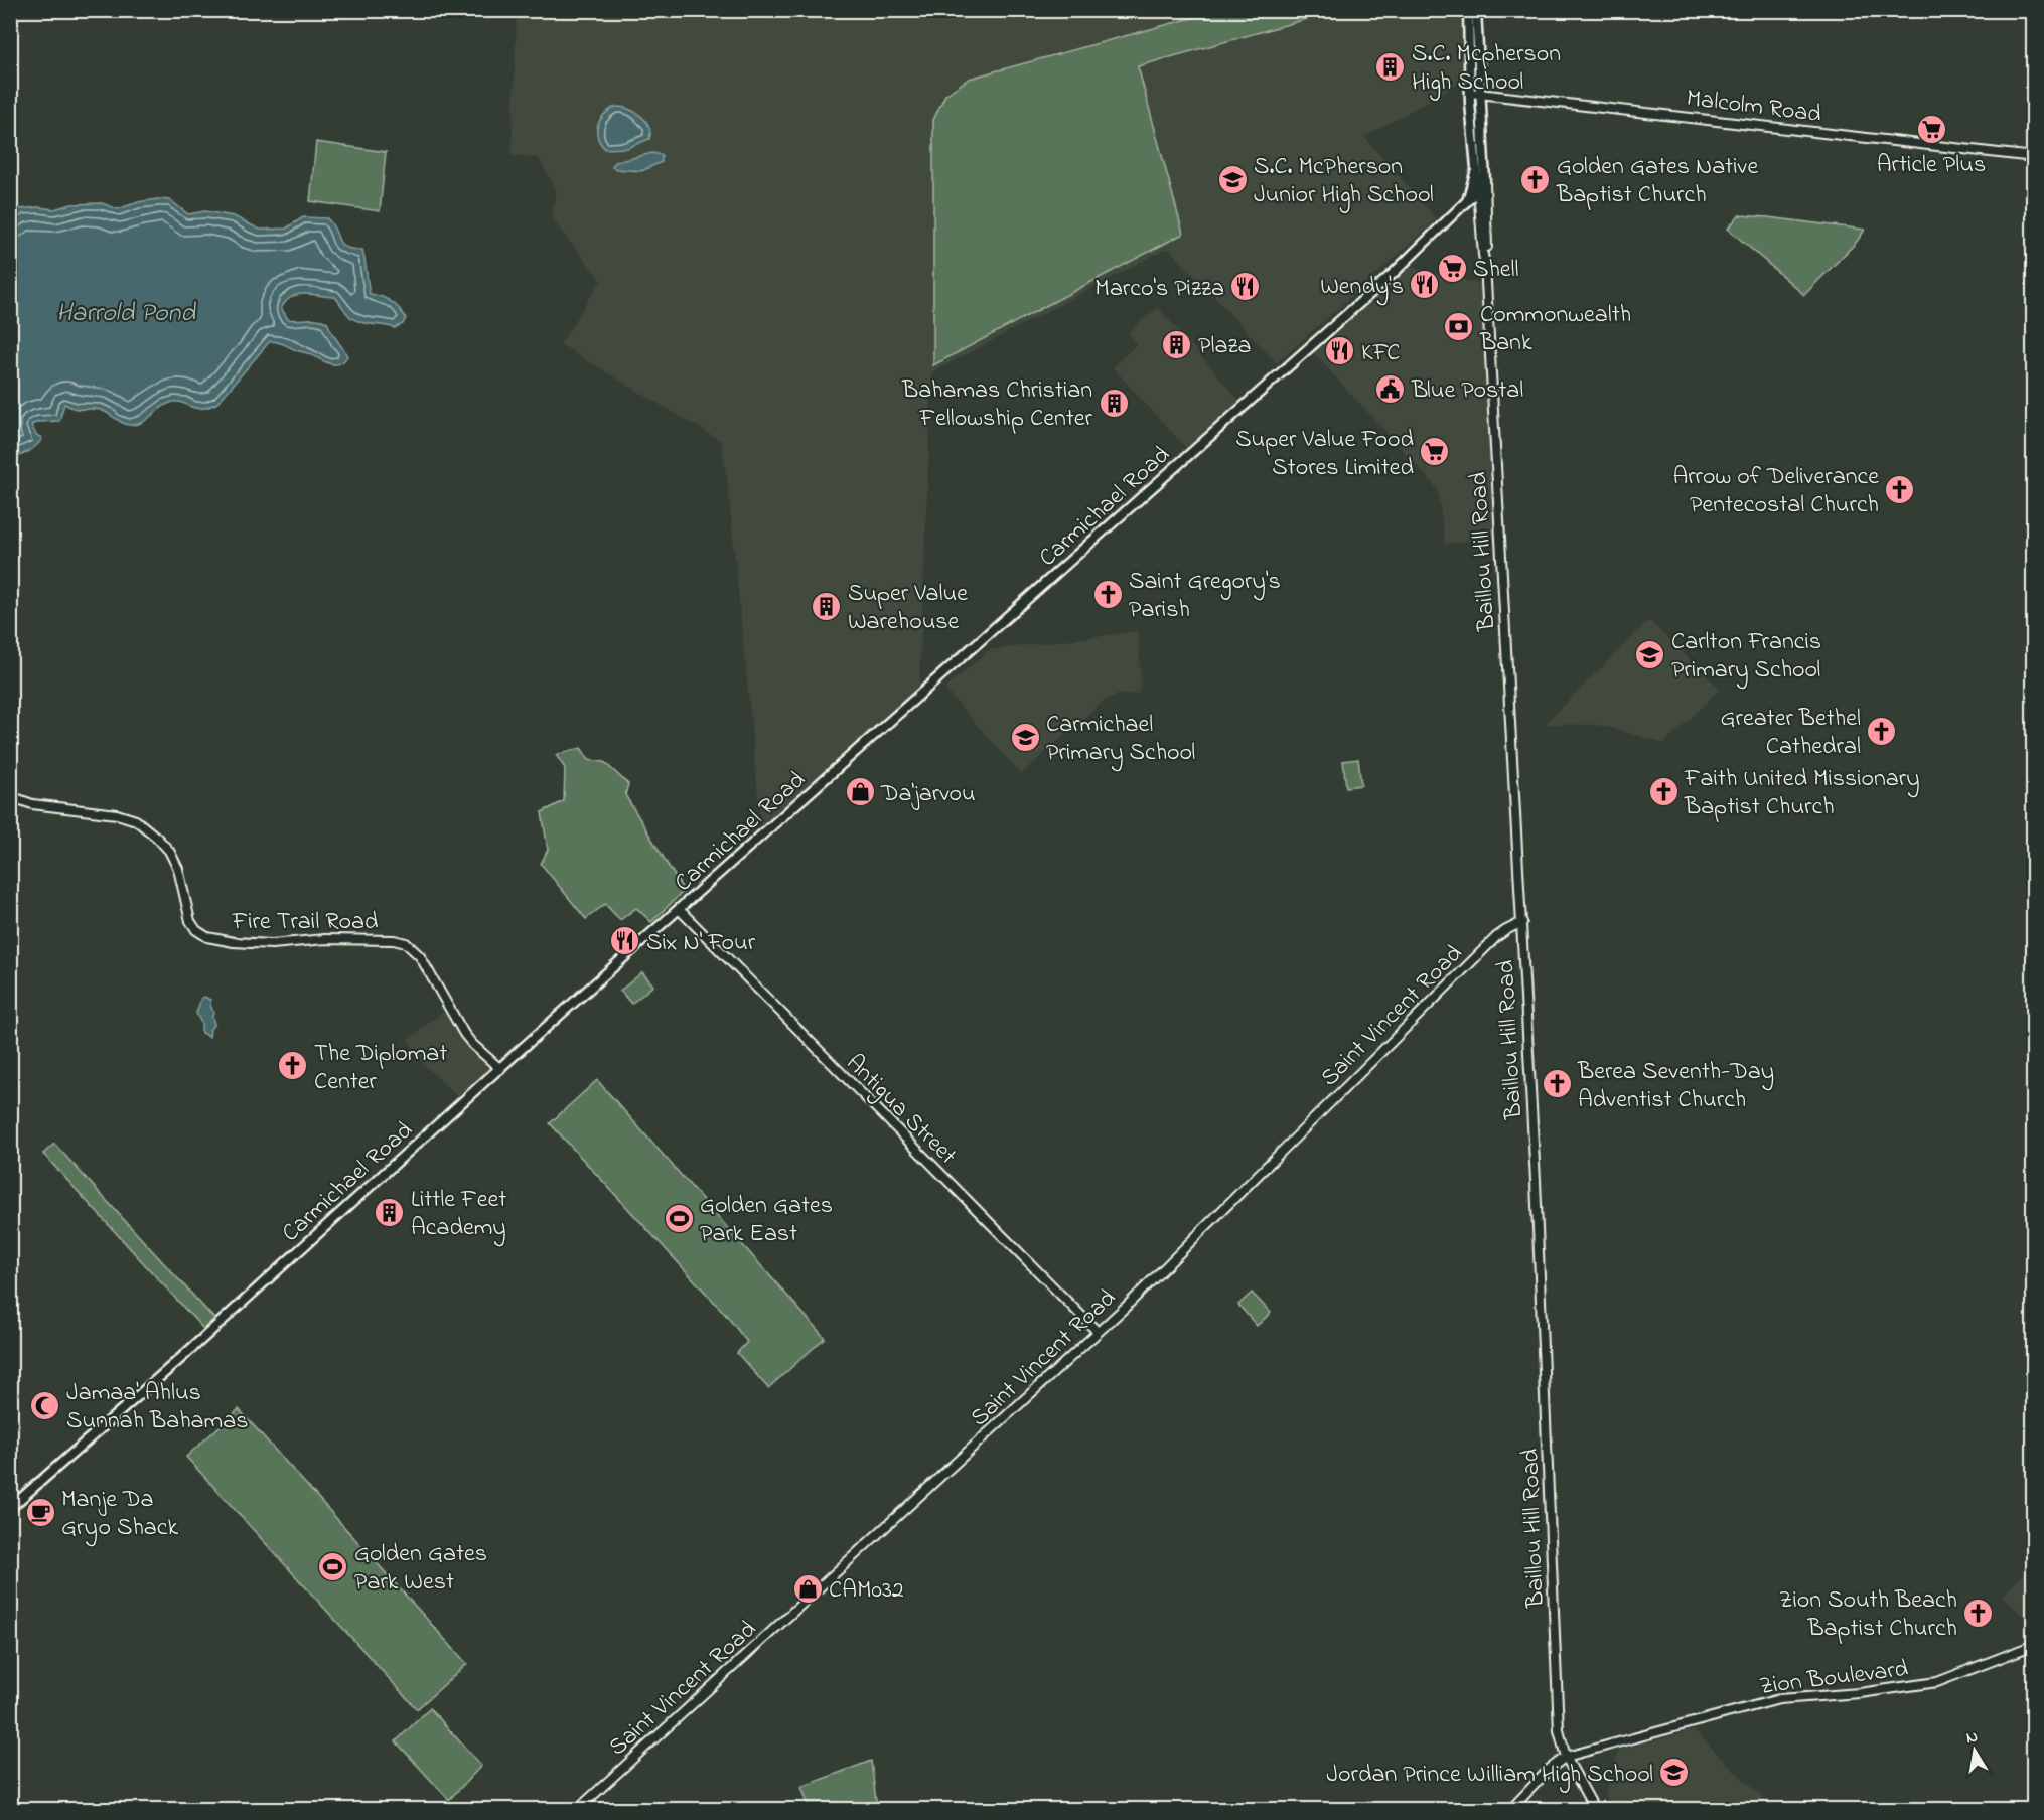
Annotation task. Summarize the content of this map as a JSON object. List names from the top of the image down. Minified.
{"streets":{"main road":["Carmichael Road","Baillou Hill Road"],"street":["Malcolm Road","Fire Trail Road","Saint Vincent Road","Antigua Street","Zion Boulevard"]},"crossings":[["Malcolm Road","Baillou Hill Road"],["Carmichael Road","Baillou Hill Road"],["Carmichael Road","Fire Trail Road"],["Carmichael Road","Antigua Street"],["Baillou Hill Road","Saint Vincent Road"],["Baillou Hill Road","Zion Boulevard"],["Saint Vincent Road","Antigua Street"]],"water":["Harrold Pond"],"places":{"building":["S.C. Mcpherson High School","Plaza","Bahamas Christian Fellowship Center","Super Value Warehouse","Little Feet Academy"],"supermarket":["Article Plus","Shell","Super Value Food Stores Limited"],"school or university":["S.C. McPherson Junior High School","Carlton Francis Primary School","Carmichael Primary School","Jordan Prince William High School"],"church":["Golden Gates Native Baptist Church","Arrow of Deliverance Pentecostal Church","Saint Gregory's Parish","Greater Bethel Cathedral","Faith United Missionary Baptist Church","The Diplomat Center","Berea Seventh-Day Adventist Church","Zion South Beach Baptist Church"],"restaurant":["Wendy's","Marco's Pizza","KFC","Six N' Four"],"bank":["Commonwealth Bank"],"public building":["Blue Postal"],"shop":["Da'jarvou","CAM032"],"sports":["Golden Gates Park East","Golden Gates Park West"],"mosque":["Jamaa' Ahlus Sunnah Bahamas"],"cafe":["Manje Da Gryo Shack"]},"north":"top"}
